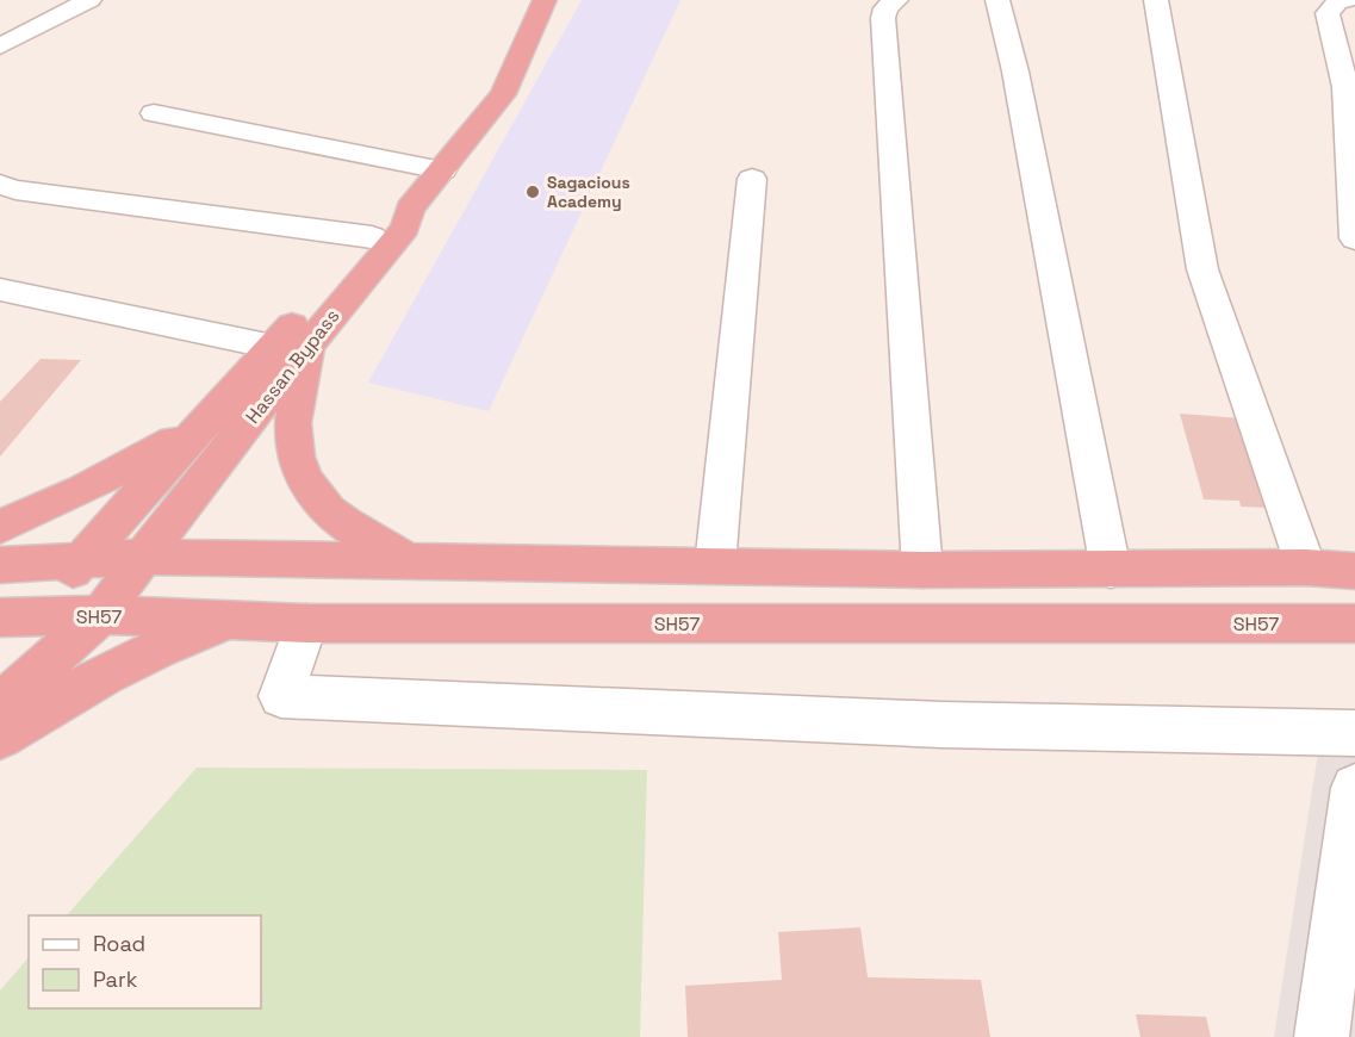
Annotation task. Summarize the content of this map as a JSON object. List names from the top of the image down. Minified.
{"streets":{"highway":["Hassan Bypass","SH57"]},"crossings":[["Hassan Bypass","SH57"]],"places":["Sagacious Academy"],"legend":["Road","Park"]}
